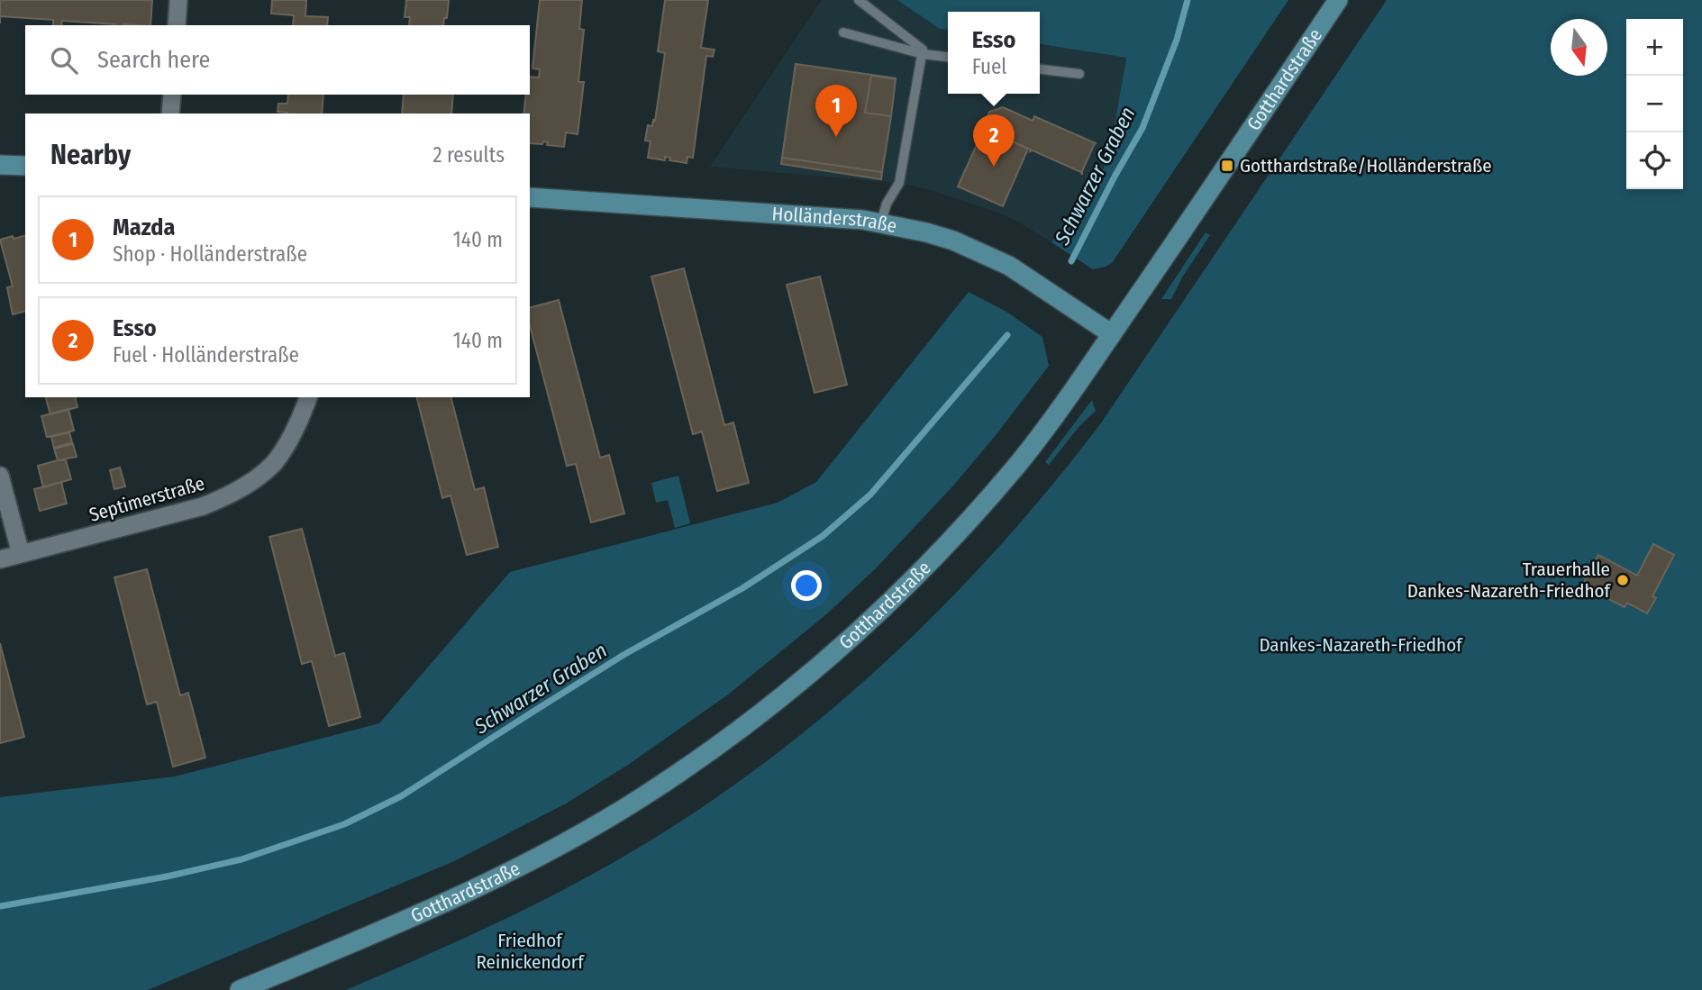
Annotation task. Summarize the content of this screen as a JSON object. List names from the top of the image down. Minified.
{"streets":{"main road":["Gotthardstraße","Holländerstraße"],"street":["Septimerstraße"]},"crossings":[["Gotthardstraße","Holländerstraße"]],"water":["Schwarzer Graben"],"parks":["Dankes-Nazareth-Friedhof","Friedhof Reinickendorf"],"places":{"transit":["Gotthardstraße/Holländerstraße"],"other":["Trauerhalle Dankes-Nazareth-Friedhof"]},"north":"bottom","page":{"popup":["Esso","Fuel"],"map_buttons":["+","−"],"search":"Search here","pins":["1","2"],"heading":["Nearby","2 results"],"list":[{"mark":"1","name":"Mazda","note":"Shop · Holländerstraße","value":"140 m"},{"mark":"2","name":"Esso","note":"Fuel · Holländerstraße","value":"140 m"}]}}
